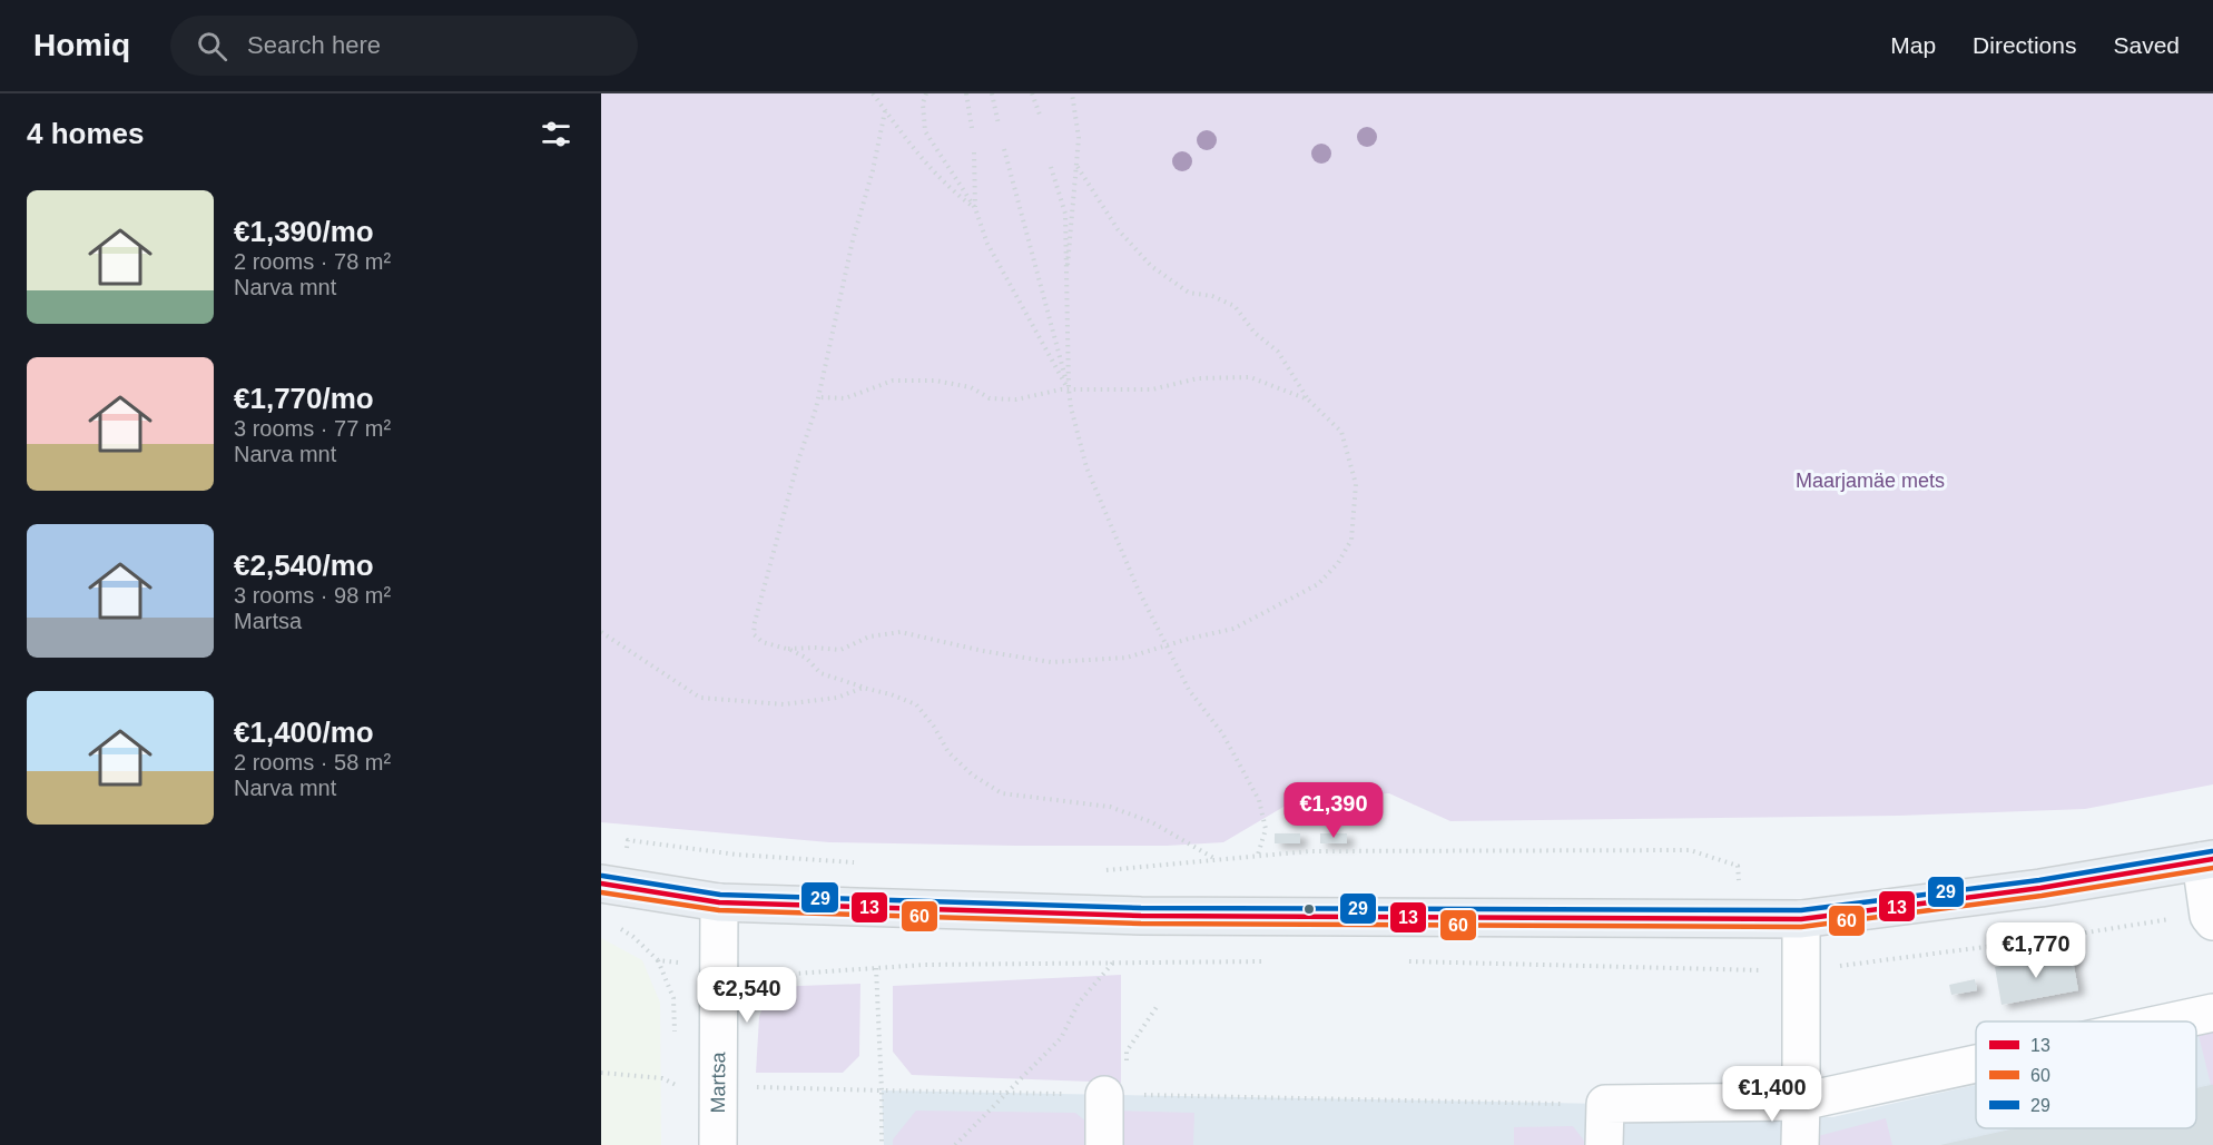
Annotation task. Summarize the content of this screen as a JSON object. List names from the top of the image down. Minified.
{"streets":{"street":["Martsa"]},"parks":["Maarjamäe mets"],"lines":["transit line 29","transit line 13","transit line 60"],"legend":["13","60","29"],"page":{"header":"Homiq","search":"Search here","nav":["Map","Directions","Saved"],"heading":"4 homes","list":[{"name":"€1,390/mo","note":"2 rooms · 78 m² · Narva mnt"},{"name":"€1,770/mo","note":"3 rooms · 77 m² · Narva mnt"},{"name":"€2,540/mo","note":"3 rooms · 98 m² · Martsa"},{"name":"€1,400/mo","note":"2 rooms · 58 m² · Narva mnt"}],"price":["€1,390","€1,770","€2,540","€1,400"]}}
